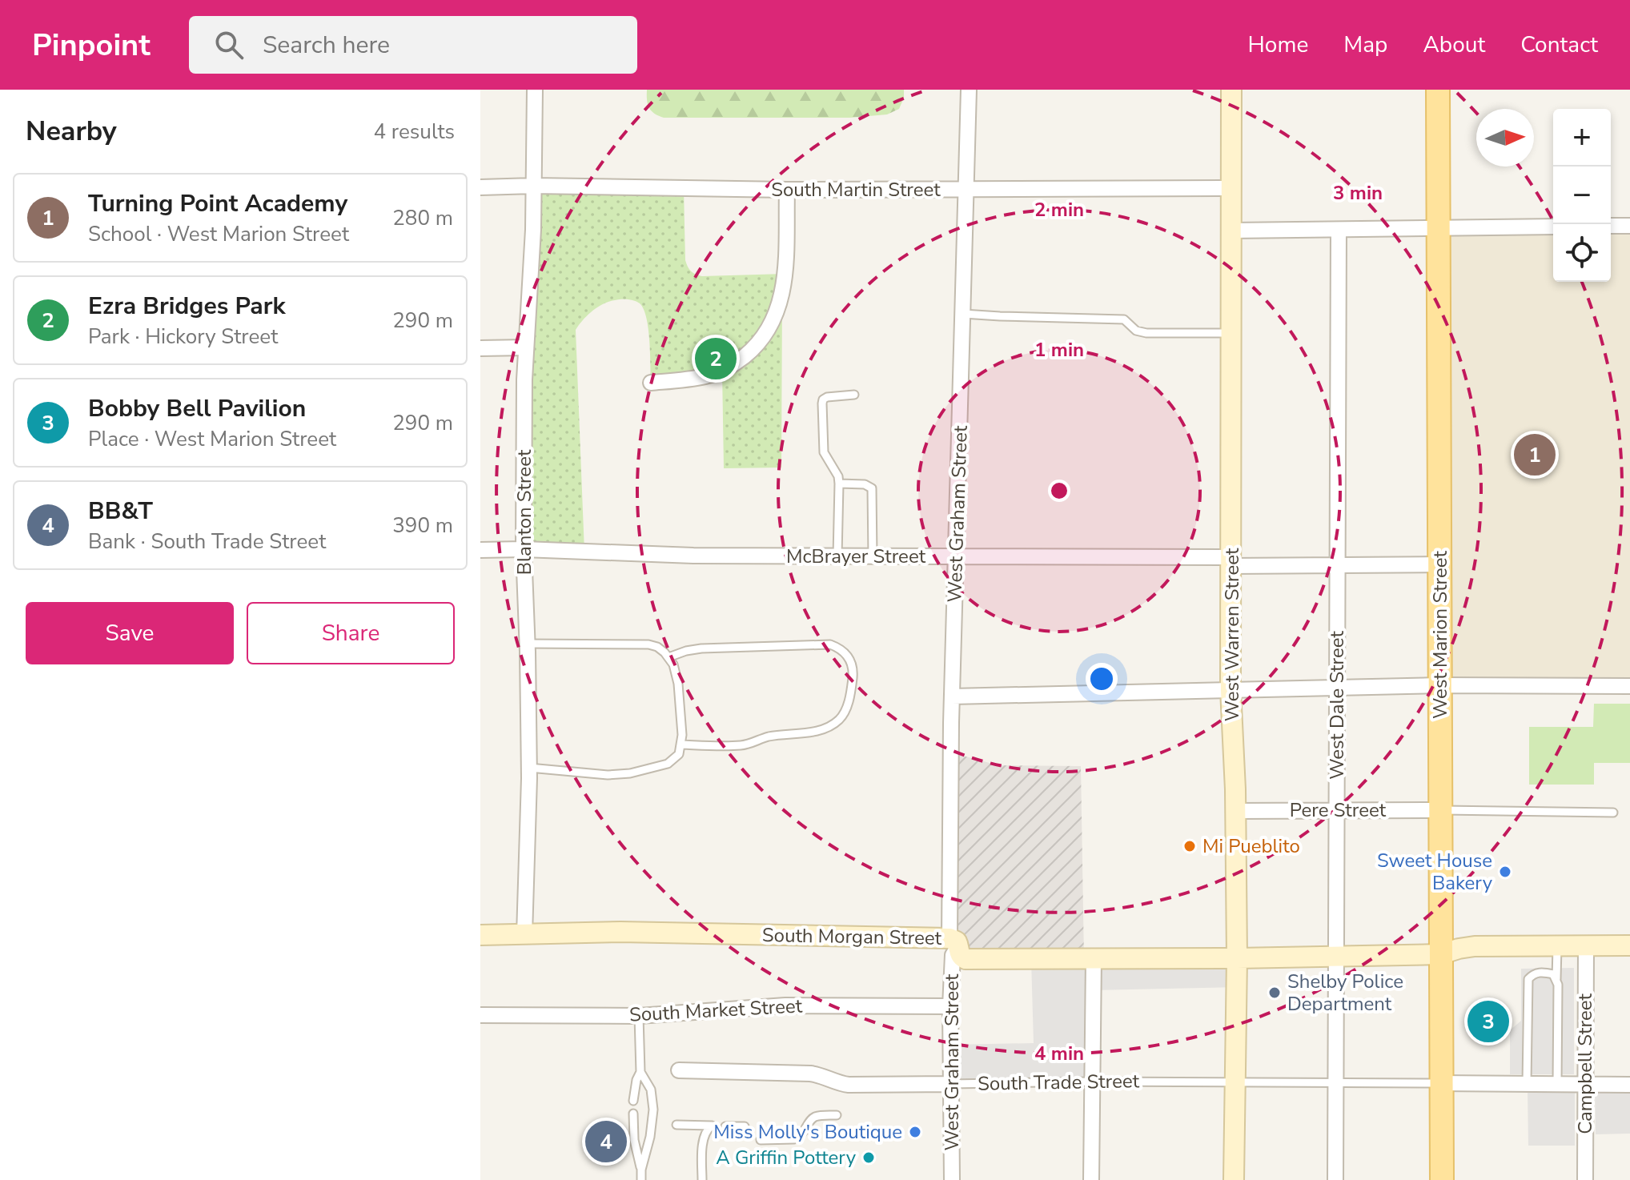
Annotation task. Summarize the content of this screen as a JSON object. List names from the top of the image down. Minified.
{"streets":{"main road":["West Marion Street"],"street":["South Martin Street","Blanton Street","West Graham Street","McBrayer Street","West Warren Street","West Dale Street","Pere Street","South Morgan Street","South Market Street","Campbell Street","South Trade Street"]},"crossings":[["South Martin Street","Blanton Street"],["South Martin Street","West Graham Street"],["South Martin Street","West Warren Street"],["Blanton Street","McBrayer Street"],["Blanton Street","South Morgan Street"],["West Graham Street","McBrayer Street"],["West Graham Street","South Morgan Street"],["West Graham Street","South Market Street"],["West Graham Street","South Trade Street"],["McBrayer Street","West Warren Street"],["McBrayer Street","West Marion Street"],["McBrayer Street","West Dale Street"],["West Warren Street","Pere Street"],["West Warren Street","South Morgan Street"],["West Warren Street","South Trade Street"],["West Marion Street","Pere Street"],["West Marion Street","South Morgan Street"],["West Marion Street","South Trade Street"],["West Dale Street","Pere Street"],["West Dale Street","South Morgan Street"],["West Dale Street","South Trade Street"],["South Morgan Street","Campbell Street"]],"places":["Mi Pueblito","Sweet House Bakery","Shelby Police Department","Miss Molly's Boutique","A Griffin Pottery"],"north":"right","page":{"header":"Pinpoint","search":"Search here","nav":["Home","Map","About","Contact"],"heading":["Nearby","4 results"],"map_buttons":["+","−"],"list":[{"mark":"1","name":"Turning Point Academy","note":"School · West Marion Street","value":"280 m"},{"mark":"2","name":"Ezra Bridges Park","note":"Park · Hickory Street","value":"290 m"},{"mark":"3","name":"Bobby Bell Pavilion","note":"Place · West Marion Street","value":"290 m"},{"mark":"4","name":"BB&T","note":"Bank · South Trade Street","value":"390 m"}],"pins":["2","1","3","4"],"buttons":["Save","Share"]},"rings":["3 min","2 min","1 min","4 min"]}
